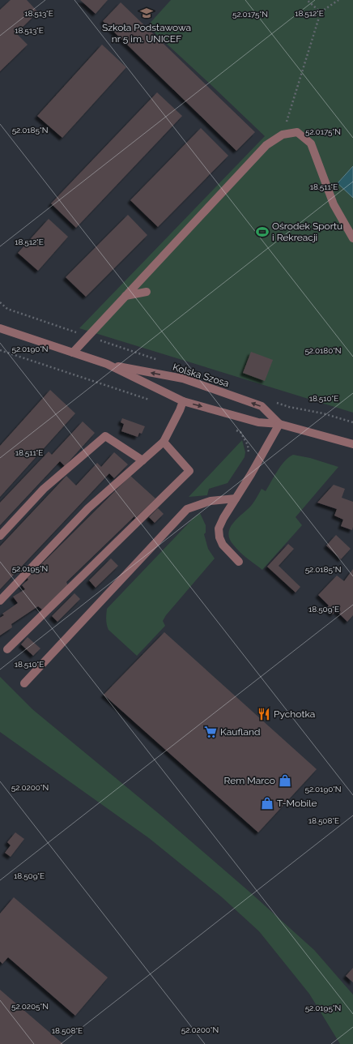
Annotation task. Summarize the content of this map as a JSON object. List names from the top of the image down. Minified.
{"streets":{"street":["Kolska Szosa"]},"places":{"school or university":["Szkoła Podstawowa nr 5 im. UNICEF"],"sports":["Ośrodek Sportu i Rekreacji"],"restaurant":["Pychotka"],"supermarket":["Kaufland"],"shop":["Rem Marco","T-Mobile"]},"coordinates":["18.513°E","18.512°E","52.0175°N","52.0185°N","18.511°E","52.0190°N","52.0180°N","18.510°E","52.0195°N","18.509°E","52.0200°N","18.508°E","52.0205°N"]}
